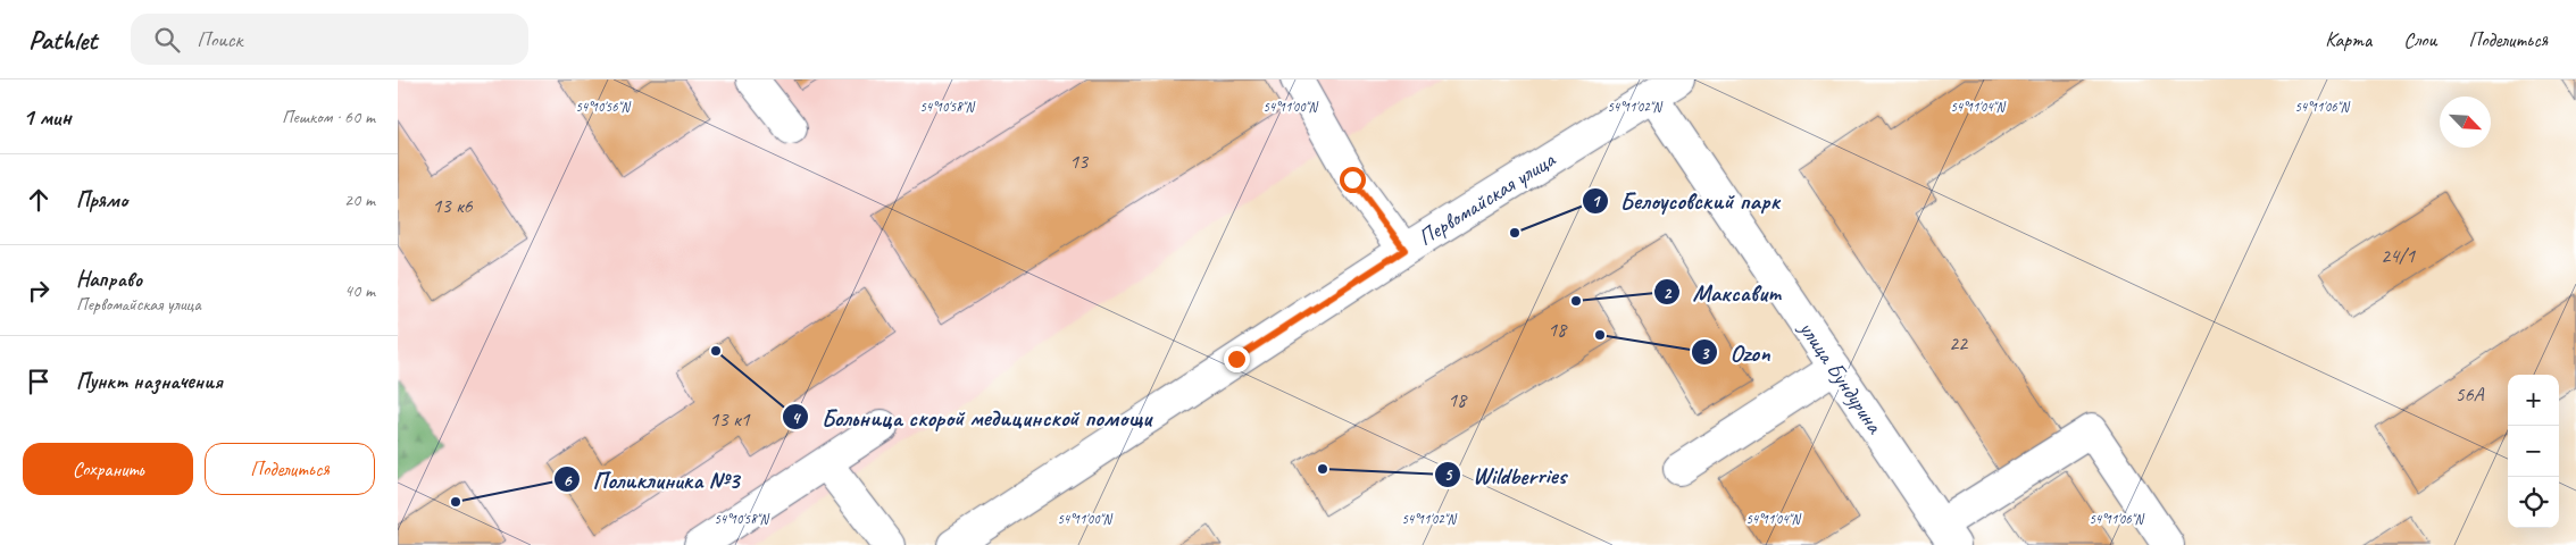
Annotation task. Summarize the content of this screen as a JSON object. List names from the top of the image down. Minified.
{"streets":{"main road":["Первомайская улица","улица Бундурина"]},"crossings":[["Первомайская улица","улица Бундурина"]],"places":["Белоусовский парк","Максавит","Ozon","Больница скорой медицинской помощи","Wildberries","Поликлиника №3"],"house_numbers":["13","13 к6","24/1","18","22","56А","18","13 к1"],"north":"bottom right","page":{"header":"Pathlet","search":"Поиск","nav":["Карта","Слои","Поделиться"],"heading":["1 мин","Пешком · 60 m"],"list":[["Прямо","20 m"],["Направо","Первомайская улица","40 m"],"Пункт назначения"],"map_buttons":["+","−"],"buttons":["Сохранить","Поделиться"]},"coordinates":["54°10'56\"N","54°10'58\"N","54°11'00\"N","54°11'02\"N","54°11'04\"N","54°11'06\"N"]}
